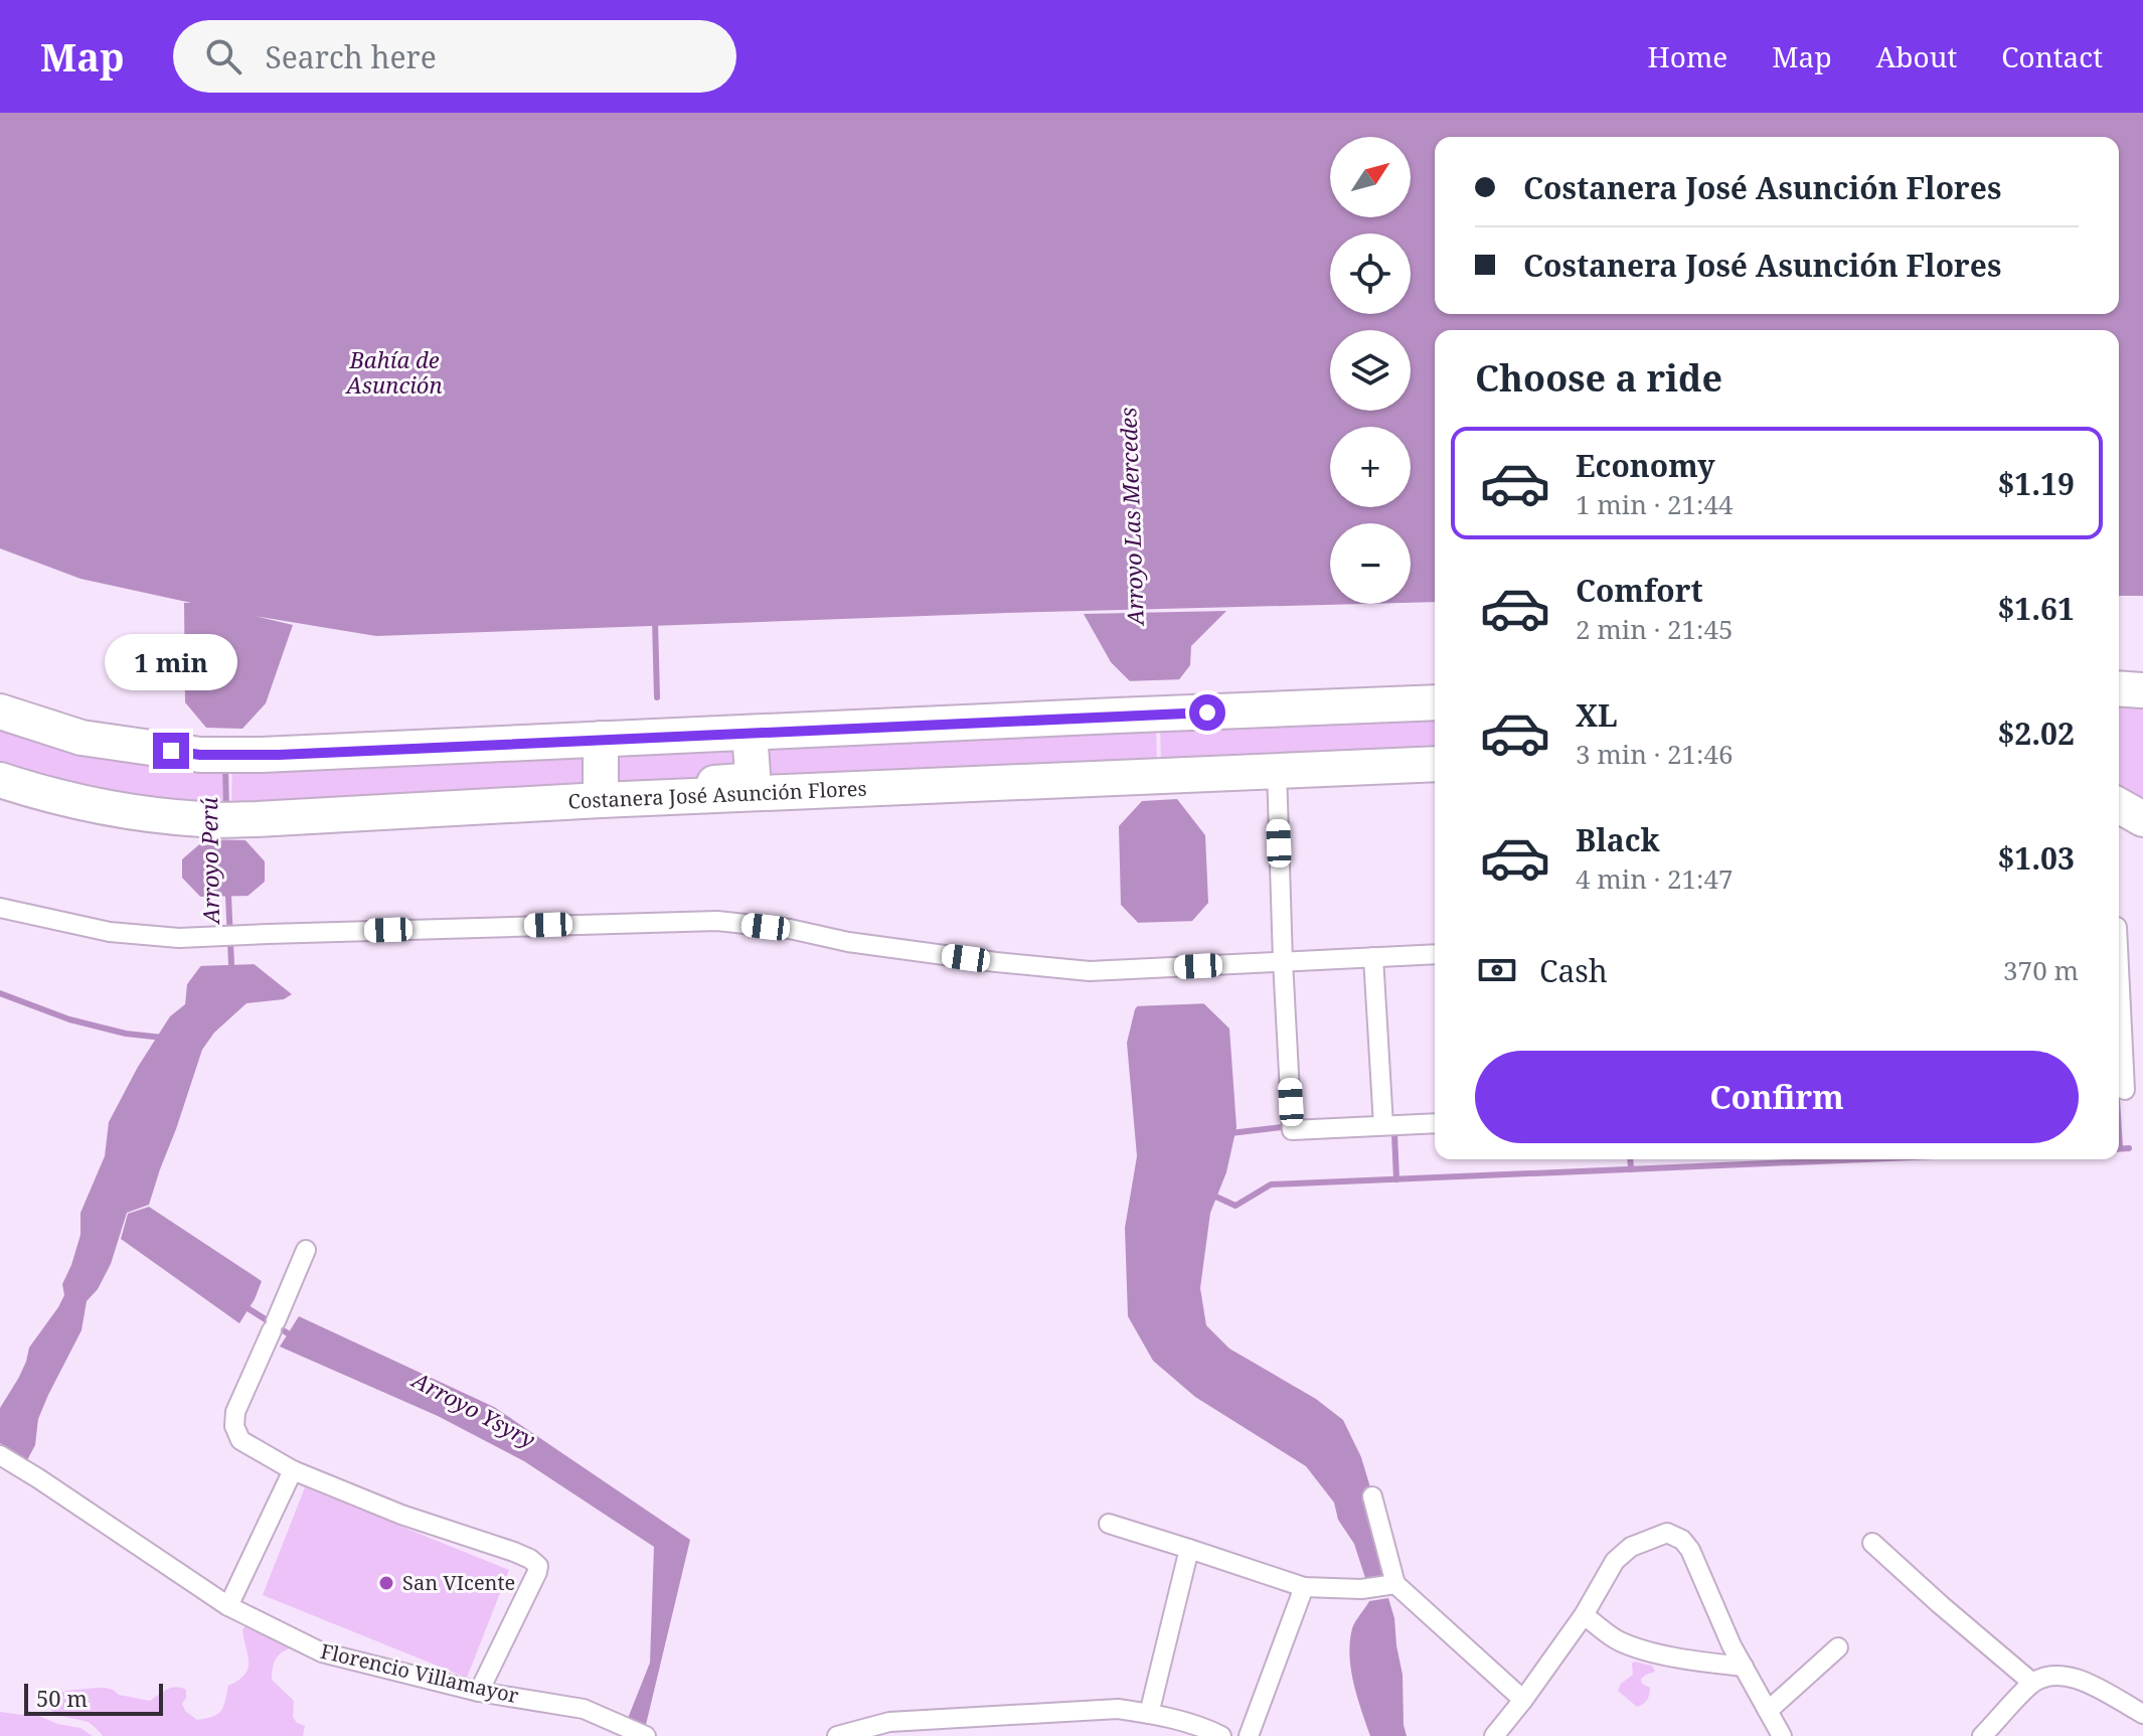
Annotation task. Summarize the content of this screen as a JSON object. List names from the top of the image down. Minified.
{"streets":{"highway":["Costanera José Asunción Flores"],"street":["Florencio Villamayor"]},"water":["Bahía de Asunción","Arroyo Las Mercedes","Arroyo Perú","Arroyo Ysyry"],"places":["San VIcente"],"scale_bar":"50 m","north":"top right","page":{"header":"Map","search":"Search here","nav":["Home","Map","About","Contact"],"map_buttons":["+","−"],"banner":["Costanera José Asunción Flores","Costanera José Asunción Flores"],"heading":"Choose a ride","list":[{"name":"Economy","note":"1 min · 21:44","value":"$1.19"},{"name":"Comfort","note":"2 min · 21:45","value":"$1.61"},{"name":"XL","note":"3 min · 21:46","value":"$2.02"},{"name":"Black","note":"4 min · 21:47","value":"$1.03"}],"bubble":"1 min","pay":["Cash","370 m"],"buttons":"Confirm","scale":"50 m"}}
